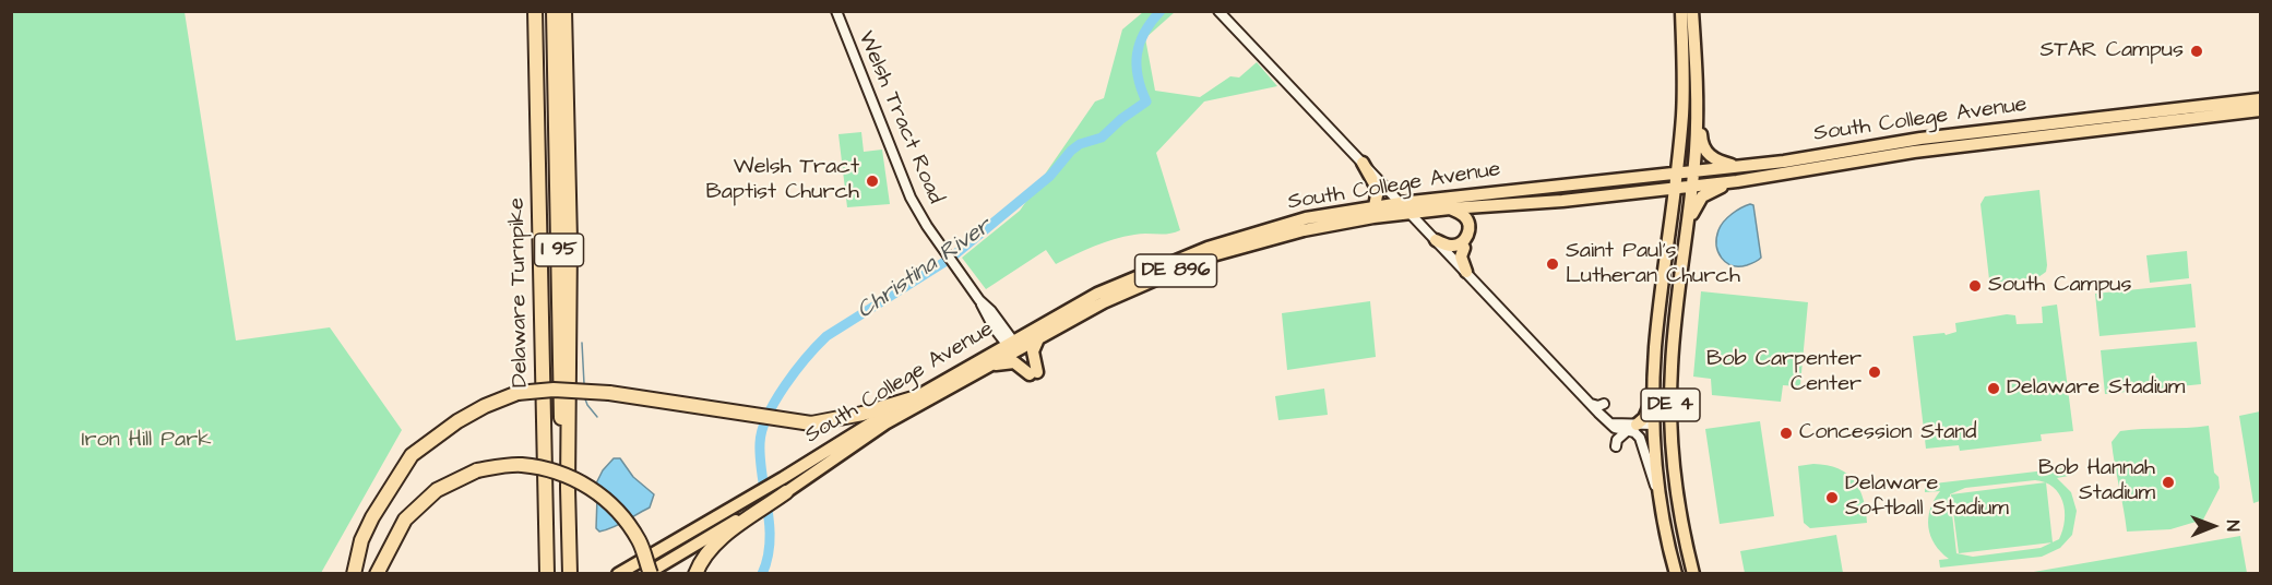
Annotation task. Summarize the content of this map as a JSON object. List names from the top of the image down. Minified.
{"streets":{"highway":["I 95","Delaware Turnpike"],"main road":["South College Avenue","DE 896","DE 4"],"street":["Welsh Tract Road"]},"crossings":[["Welsh Tract Road","South College Avenue"],["South College Avenue","DE 896"],["South College Avenue","DE 4"],["DE 896","DE 4"]],"water":["Christina River"],"parks":["Iron Hill Park"],"places":["STAR Campus","Welsh Tract Baptist Church","Saint Paul's Lutheran Church","South Campus","Bob Carpenter Center","Delaware Stadium","Concession Stand","Bob Hannah Stadium","Delaware Softball Stadium"],"north":"right"}
